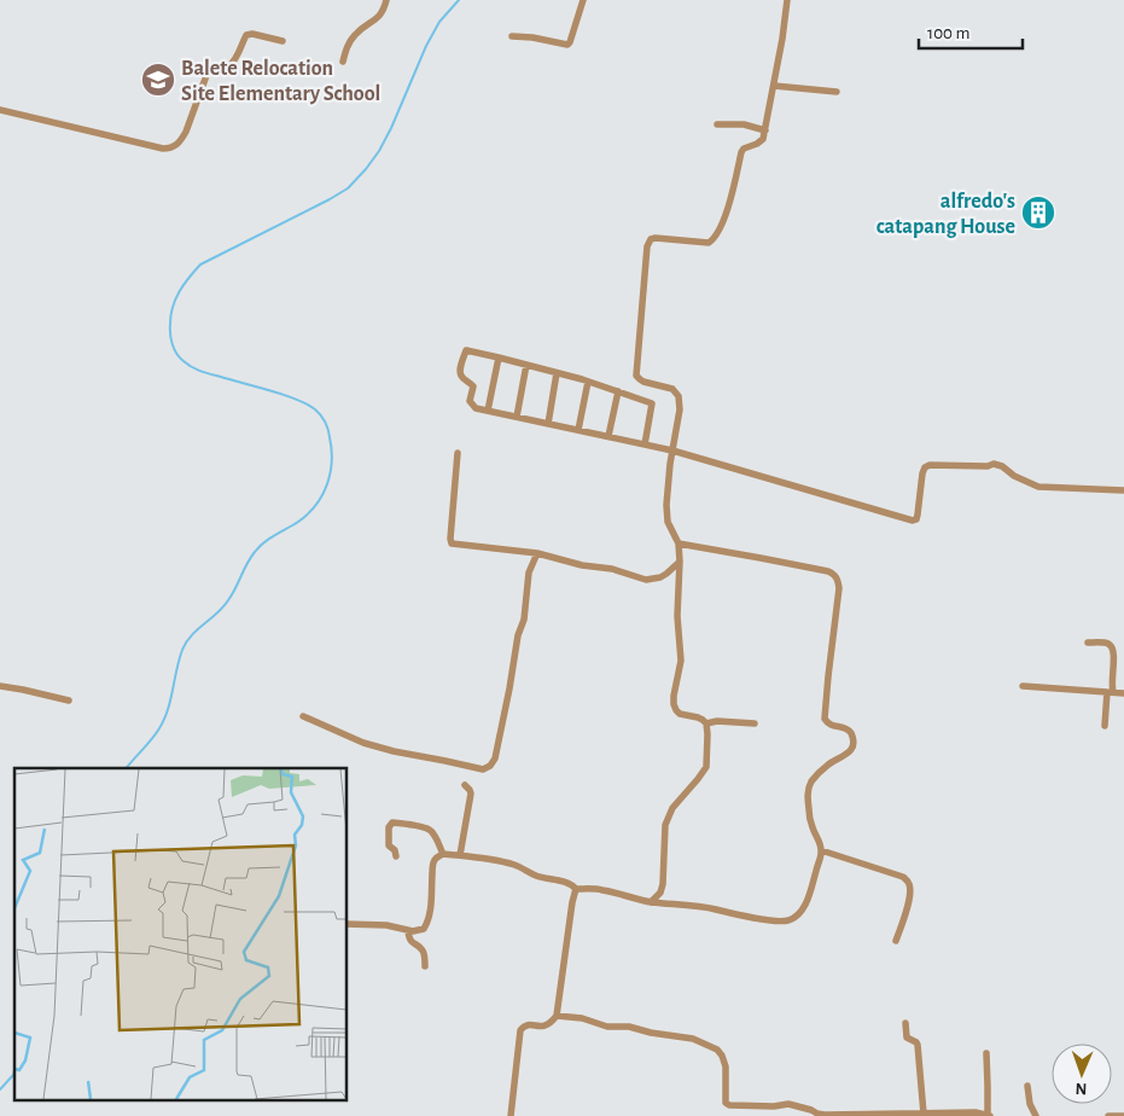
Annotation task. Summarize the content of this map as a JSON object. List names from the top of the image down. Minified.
{"places":{"school or university":["Balete Relocation Site Elementary School"],"building":["alfredo's catapang House"]},"scale_bar":"100 m","north":"bottom"}
